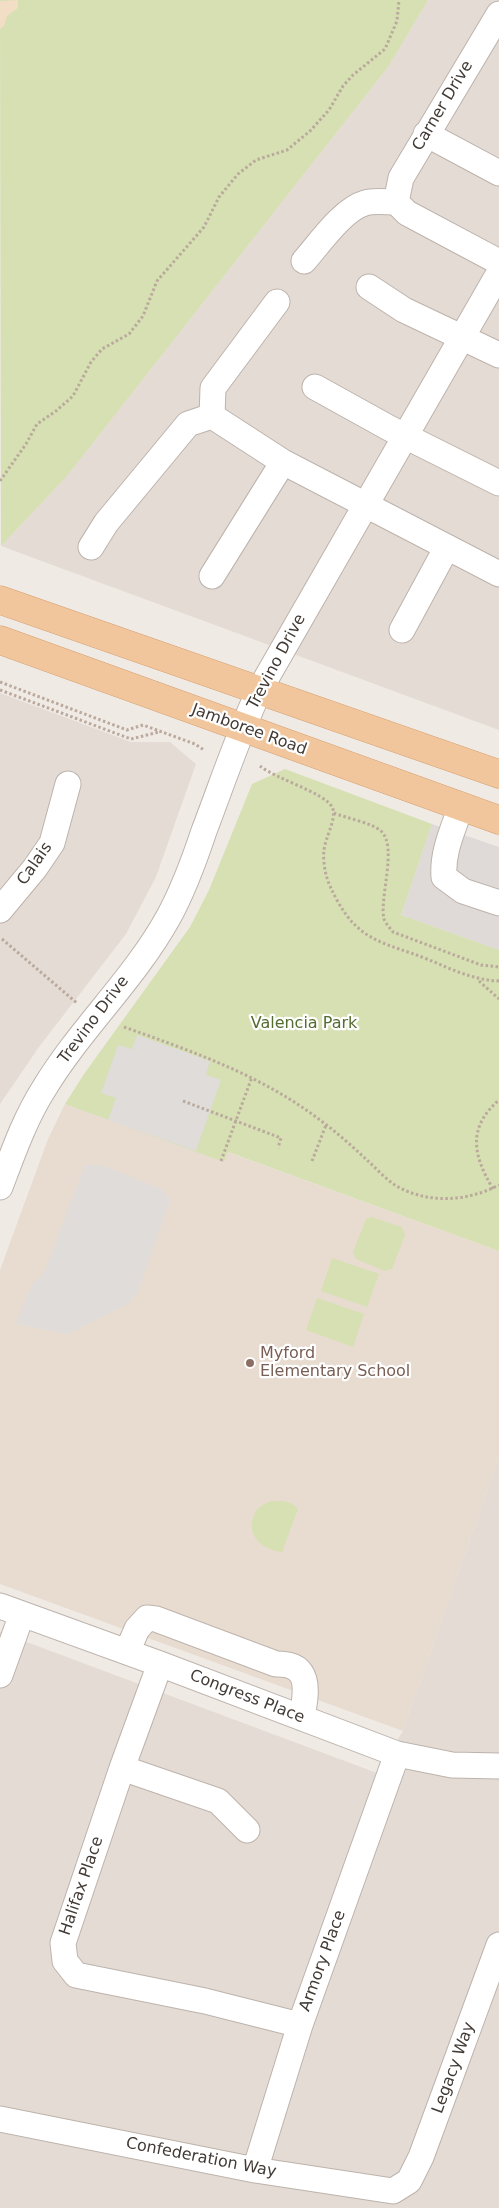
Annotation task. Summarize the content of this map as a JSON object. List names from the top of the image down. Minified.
{"streets":{"main road":["Jamboree Road"],"street":["Carner Drive","Trevino Drive","Calais","Congress Place","Halifax Place","Armory Place","Legacy Way","Confederation Way"]},"crossings":[["Trevino Drive","Jamboree Road"],["Congress Place","Halifax Place"],["Congress Place","Armory Place"],["Halifax Place","Armory Place"],["Armory Place","Confederation Way"],["Legacy Way","Confederation Way"]],"parks":["Valencia Park"],"places":["Myford Elementary School"]}
